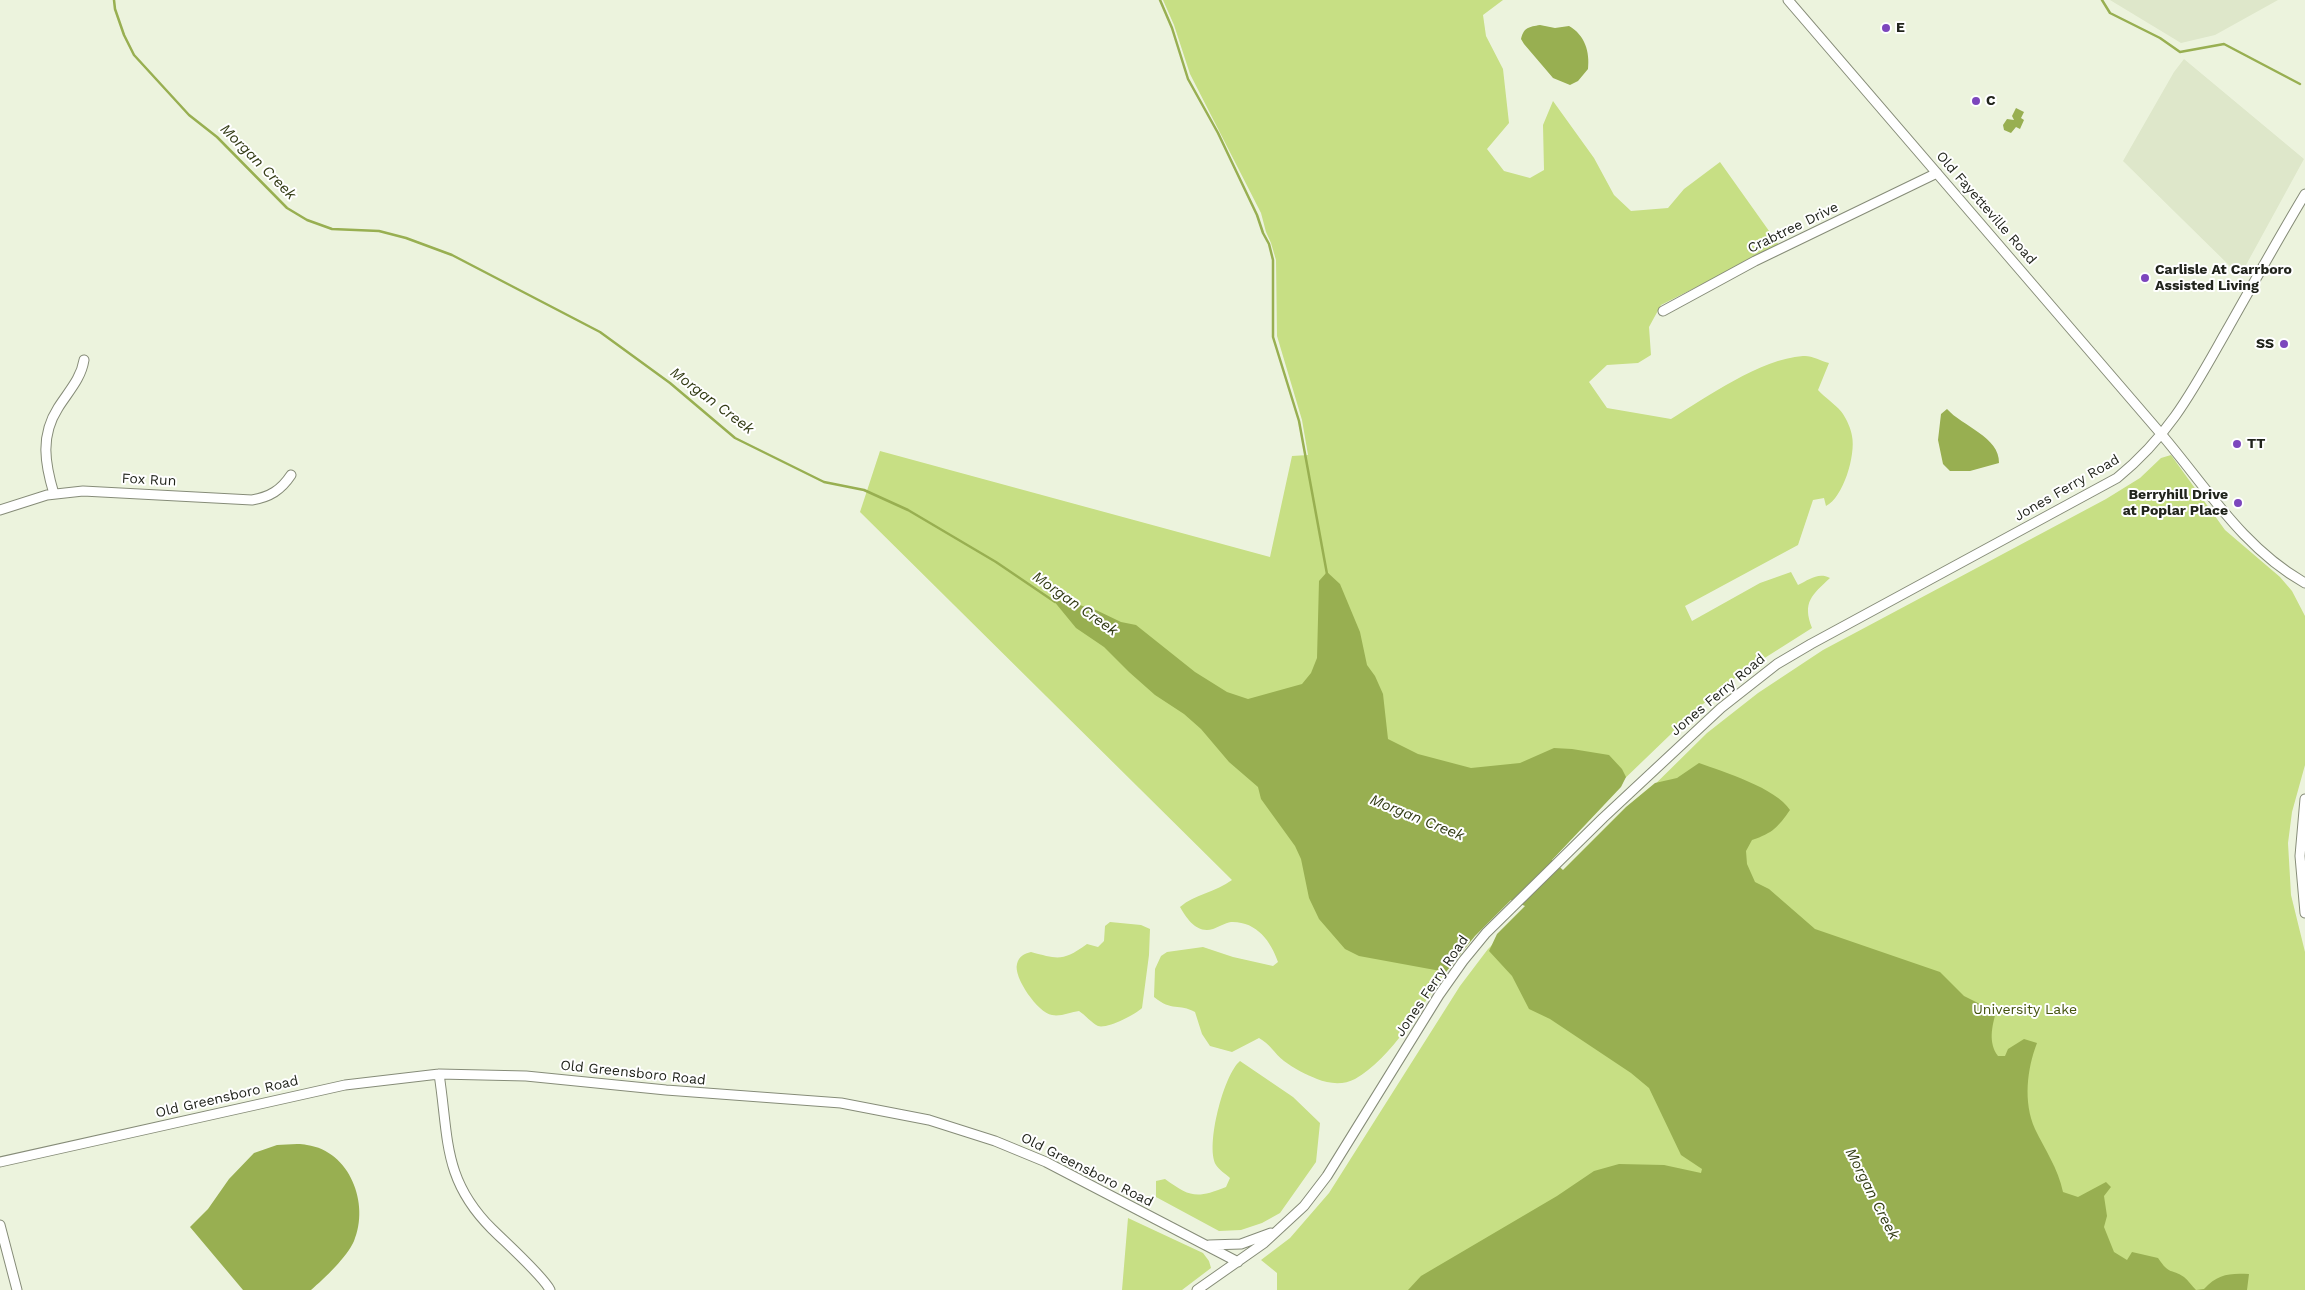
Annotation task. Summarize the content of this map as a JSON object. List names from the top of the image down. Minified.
{"streets":{"street":["Old Fayetteville Road","Crabtree Drive","Fox Run","Jones Ferry Road","Old Greensboro Road"]},"crossings":[["Old Fayetteville Road","Crabtree Drive"],["Old Fayetteville Road","Jones Ferry Road"],["Jones Ferry Road","Old Greensboro Road"]],"water":["Morgan Creek"],"parks":["University Lake"],"places":["E","C","Carlisle At Carrboro Assisted Living","SS","TT","Berryhill Drive at Poplar Place"]}
